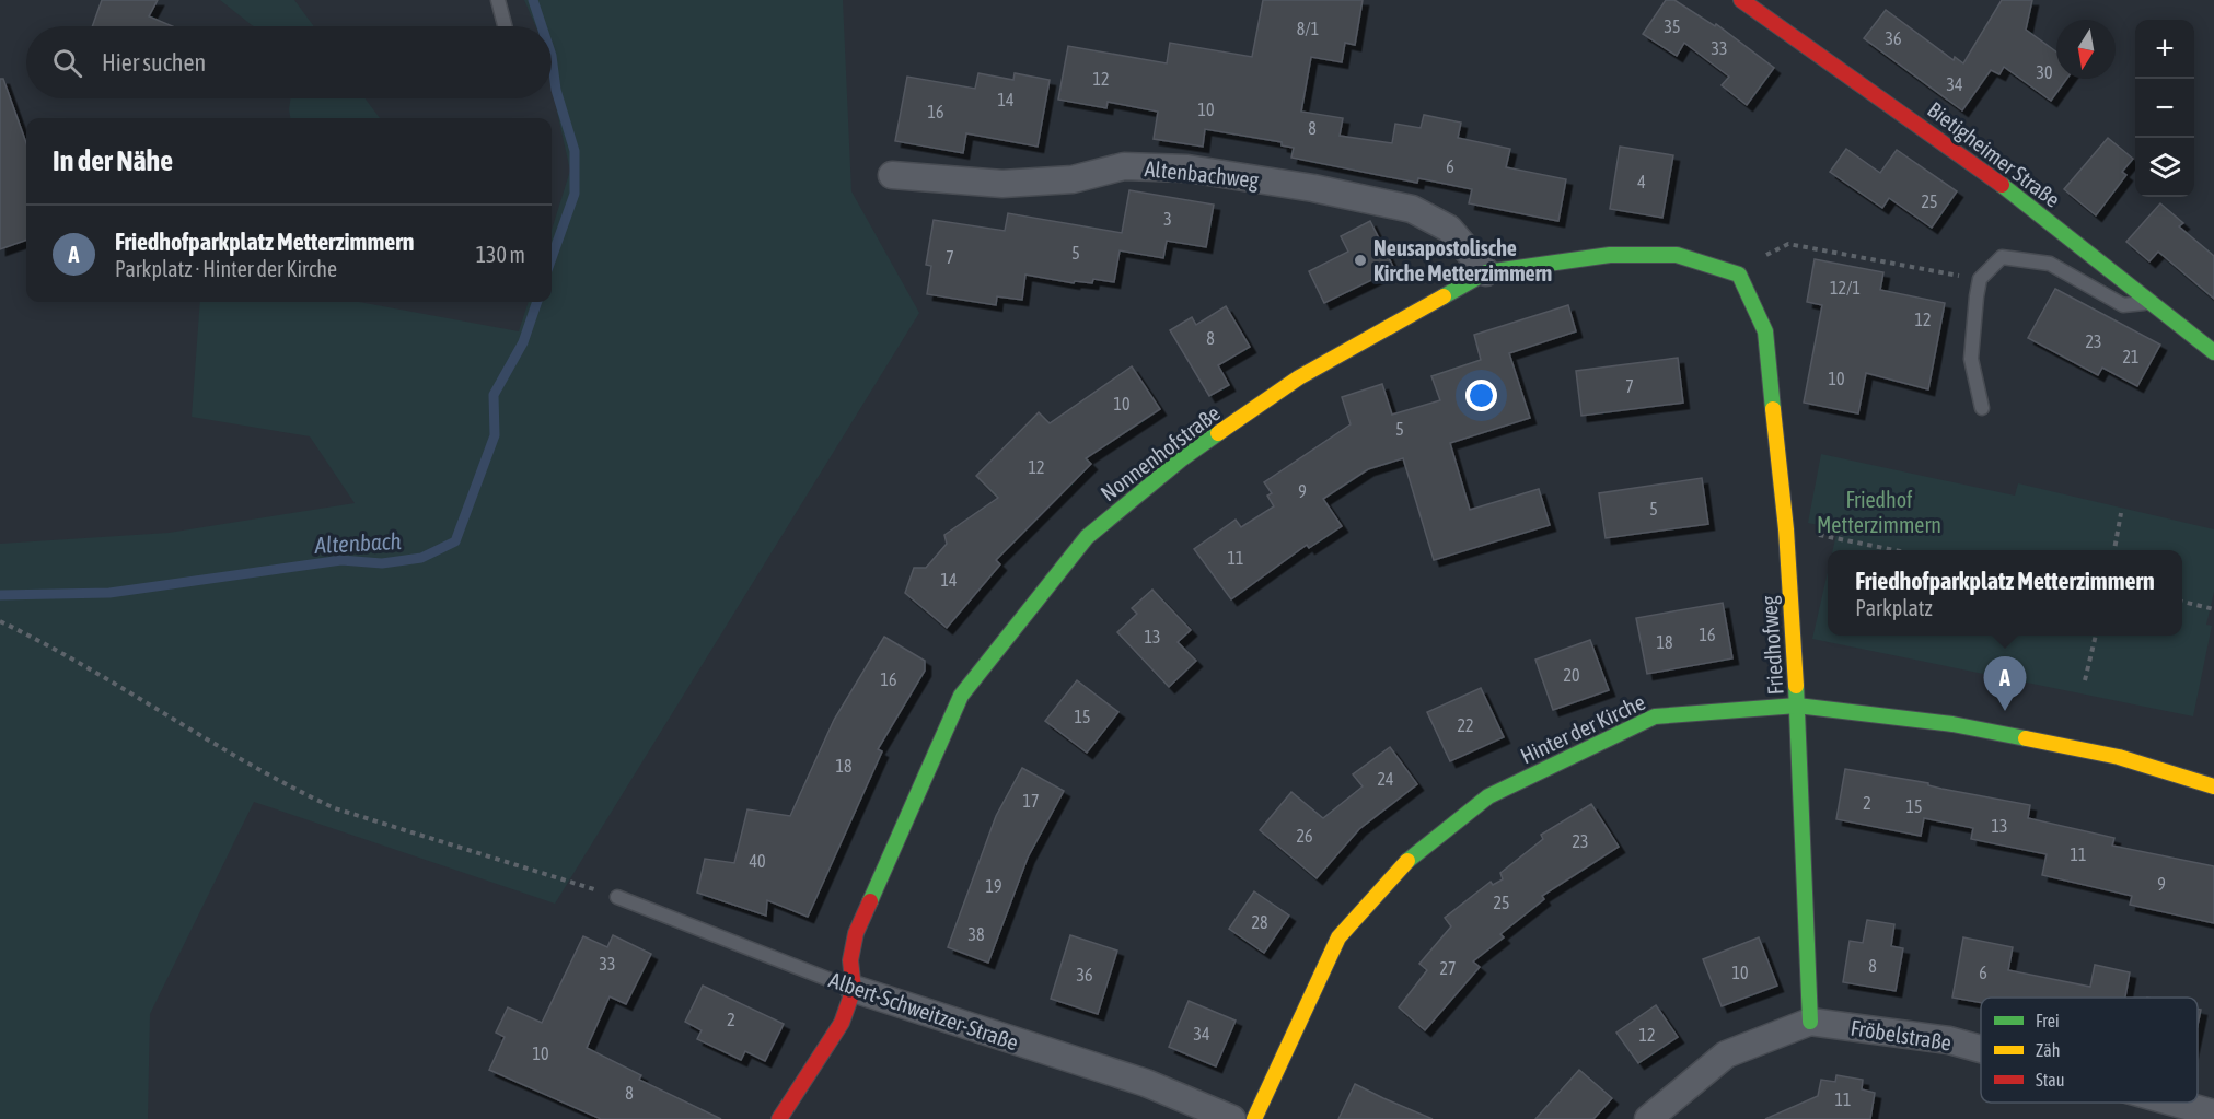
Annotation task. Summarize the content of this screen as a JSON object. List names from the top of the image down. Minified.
{"streets":{"street":["Bietigheimer Straße","Altenbachweg","Nonnenhofstraße","Friedhofweg","Hinter der Kirche","Albert-Schweitzer-Straße","Fröbelstraße"]},"crossings":[["Altenbachweg","Nonnenhofstraße"],["Nonnenhofstraße","Friedhofweg"],["Nonnenhofstraße","Albert-Schweitzer-Straße"],["Friedhofweg","Hinter der Kirche"],["Friedhofweg","Fröbelstraße"]],"water":["Altenbach"],"parks":["Friedhof Metterzimmern"],"places":["Neusapostolische Kirche Metterzimmern"],"house_numbers":["35","8/1","36","33","30","12","34","14","10","16","8","6","4","25","3","5","7","12/1","12","8","23","21","10","7","10","5","12","9","5","11","14","16","13","18","20","16","15","22","18","24","17","2","15","13","26","23","11","40","9","19","25","28","38","33","8","27","10","6","36","2","34","12","10","8","11"],"legend":["Frei","Zäh","Stau"],"north":"bottom","page":{"map_buttons":["+","−"],"search":"Hier suchen","heading":"In der Nähe","list":[{"mark":"A","name":"Friedhofparkplatz Metterzimmern","note":"Parkplatz · Hinter der Kirche","value":"130 m"}],"popup":["Friedhofparkplatz Metterzimmern","Parkplatz"],"pins":"A"}}
